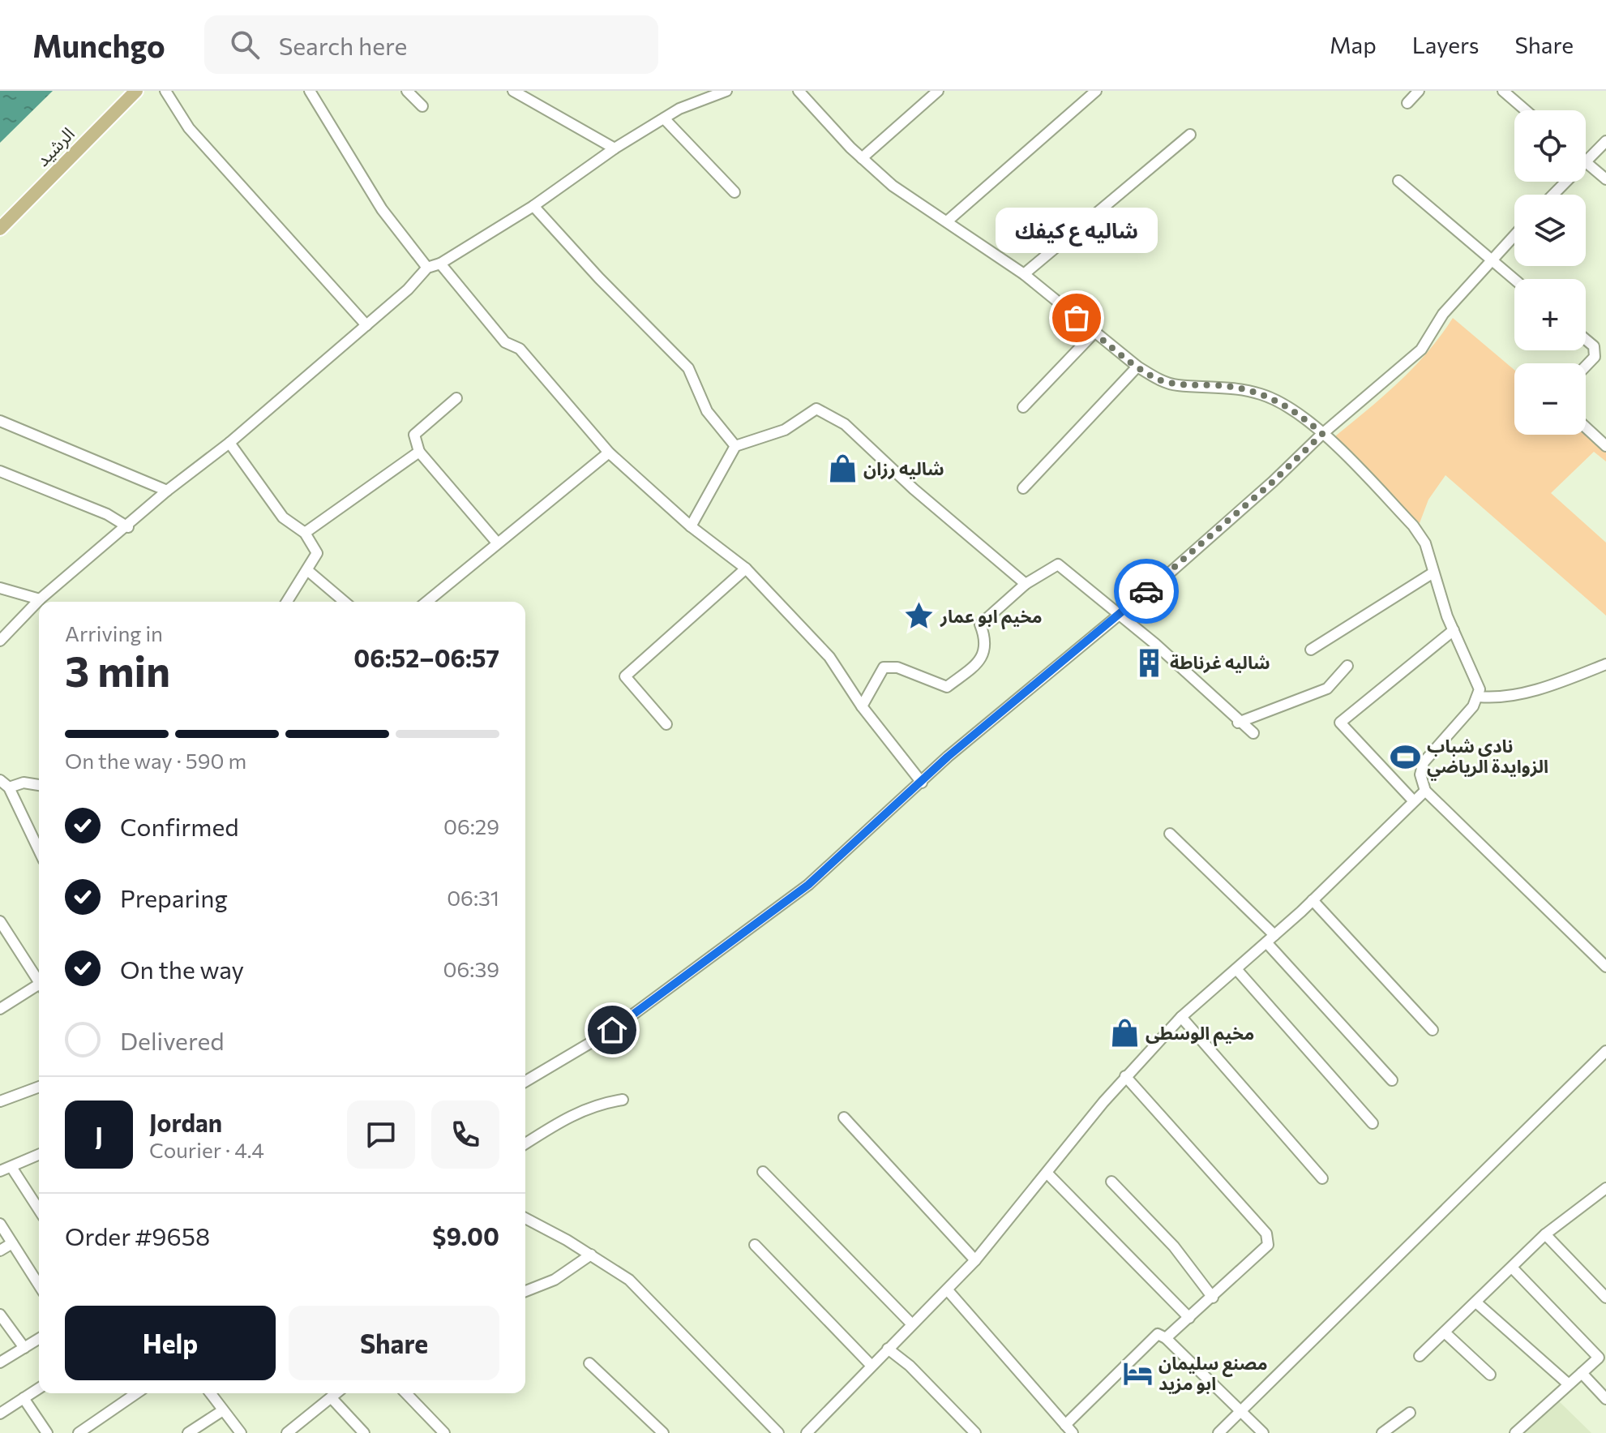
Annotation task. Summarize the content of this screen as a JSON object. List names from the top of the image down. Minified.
{"streets":{"main road":["الرشيد"]},"places":{"other":["شاليه ع كيفك"],"shop":["شاليه رزان","مخيم الوسطى"],"place":["مخيم ابو عمار"],"building":["شاليه غرناطة"],"sports":["نادي شباب الزوايدة الرياضي"],"hotel":["مصنع سليمان ابو مزيد"]},"page":{"header":"Munchgo","search":"Search here","nav":["Map","Layers","Share"],"map_buttons":["+","−"],"bubble":"شاليه ع كيفك","heading":["3 min","Arriving in","06:52–06:57"],"panel":["Jordan","Courier · 4.4","Order #9658","$9.00"],"bar":"On the way · 590 m","list":[["Confirmed","06:29"],["Preparing","06:31"],["On the way","06:39"],"Delivered"],"round":"J","buttons":["Help","Share"]}}
